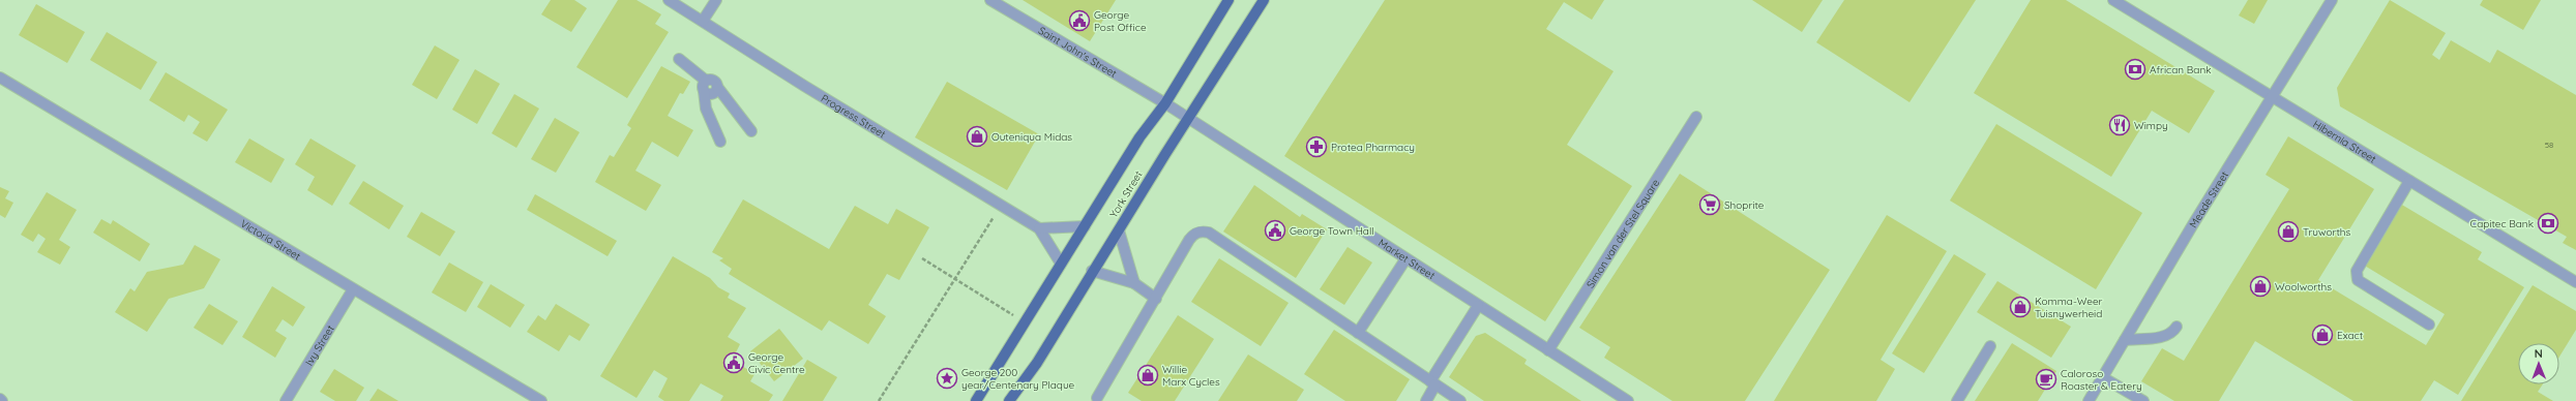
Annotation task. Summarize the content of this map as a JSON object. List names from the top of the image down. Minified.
{"streets":{"main road":["York Street"],"street":["Saint John's Street","Progress Street","Hibernia Street","Meade Street","Simon van der Stel Square","Victoria Street","Market Street","Ivy Street"]},"crossings":[["Saint John's Street","York Street"],["Saint John's Street","Market Street"],["Progress Street","York Street"],["Hibernia Street","Meade Street"],["York Street","Market Street"],["Simon van der Stel Square","Market Street"],["Victoria Street","Ivy Street"]],"places":{"public building":["George Post Office","George Town Hall","George Civic Centre"],"bank":["African Bank","Capitec Bank"],"restaurant":["Wimpy"],"shop":["Outeniqua Midas","Truworths","Woolworths","Komma-Weer Tuisnywerheid","Exact","Willie Marx Cycles"],"pharmacy":["Protea Pharmacy"],"supermarket":["Shoprite"],"place":["George 200 year/Centenary Plaque"],"cafe":["Caloroso Roaster & Eatery"]},"house_numbers":["58"],"north":"top"}
